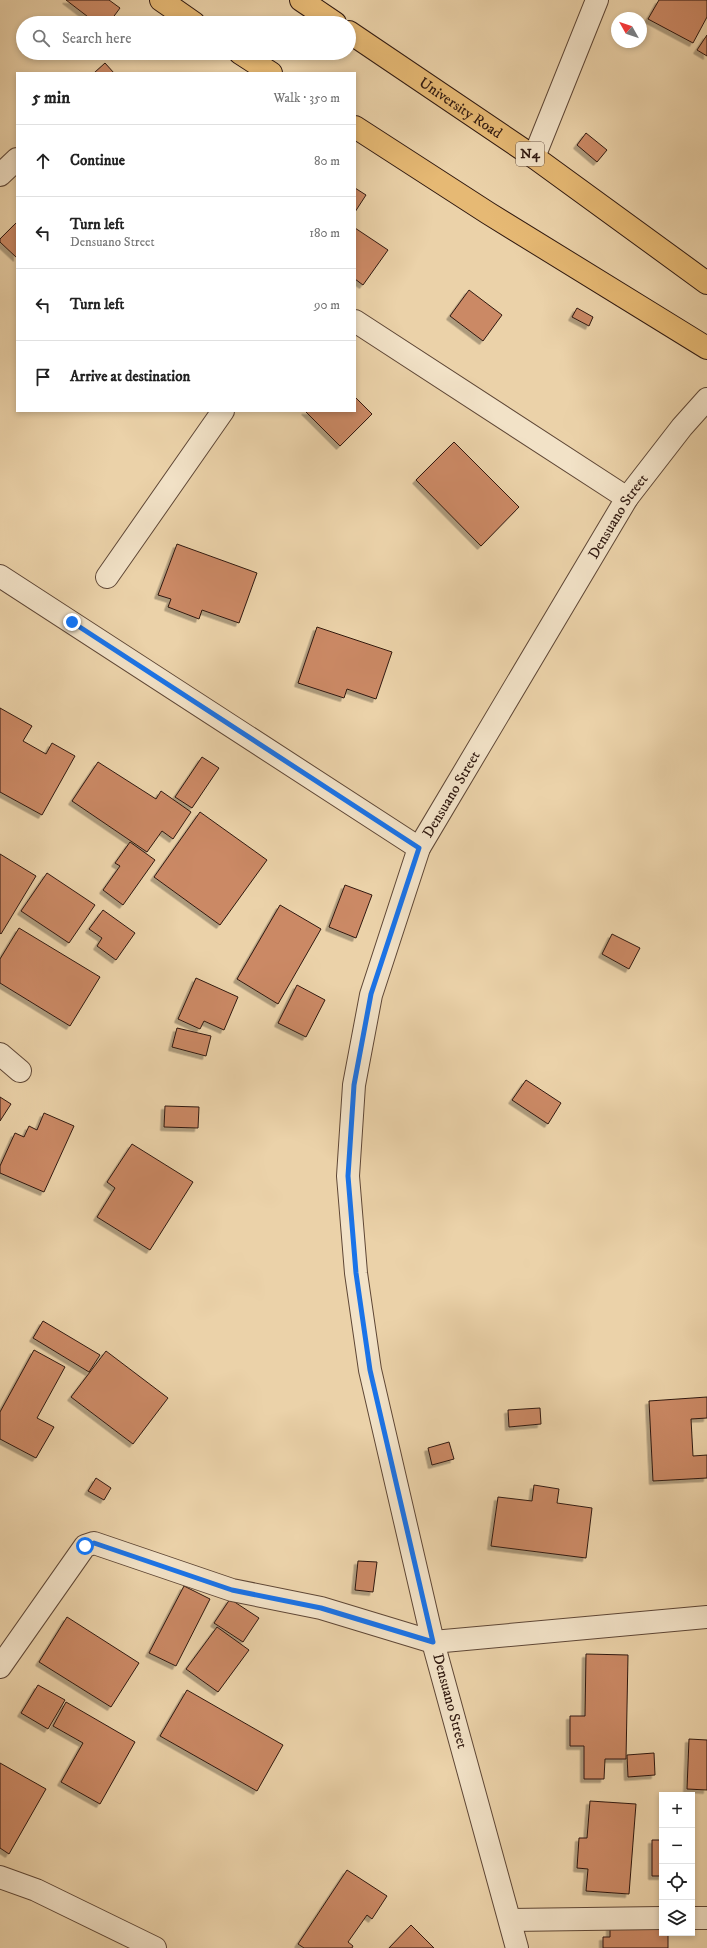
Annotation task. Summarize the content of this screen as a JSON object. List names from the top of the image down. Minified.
{"streets":{"highway":["University Road","N4"],"street":["Densuano Street"]},"north":"top left","page":{"search":"Search here","heading":["5 min","Walk · 350 m"],"list":[["Continue","80 m"],["Turn left","Densuano Street","180 m"],["Turn left","90 m"],"Arrive at destination"],"map_buttons":["+","−"]}}
